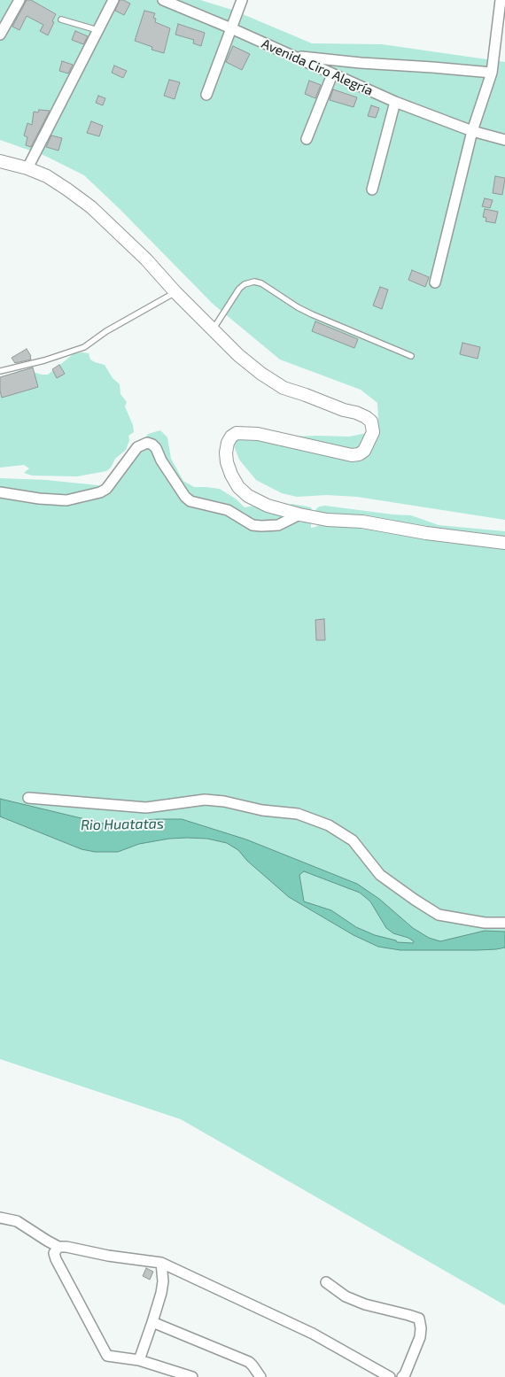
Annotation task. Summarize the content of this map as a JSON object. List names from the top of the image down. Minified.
{"streets":{"street":["Avenida Ciro Alegría"]},"water":["Rio Huatatas"]}
